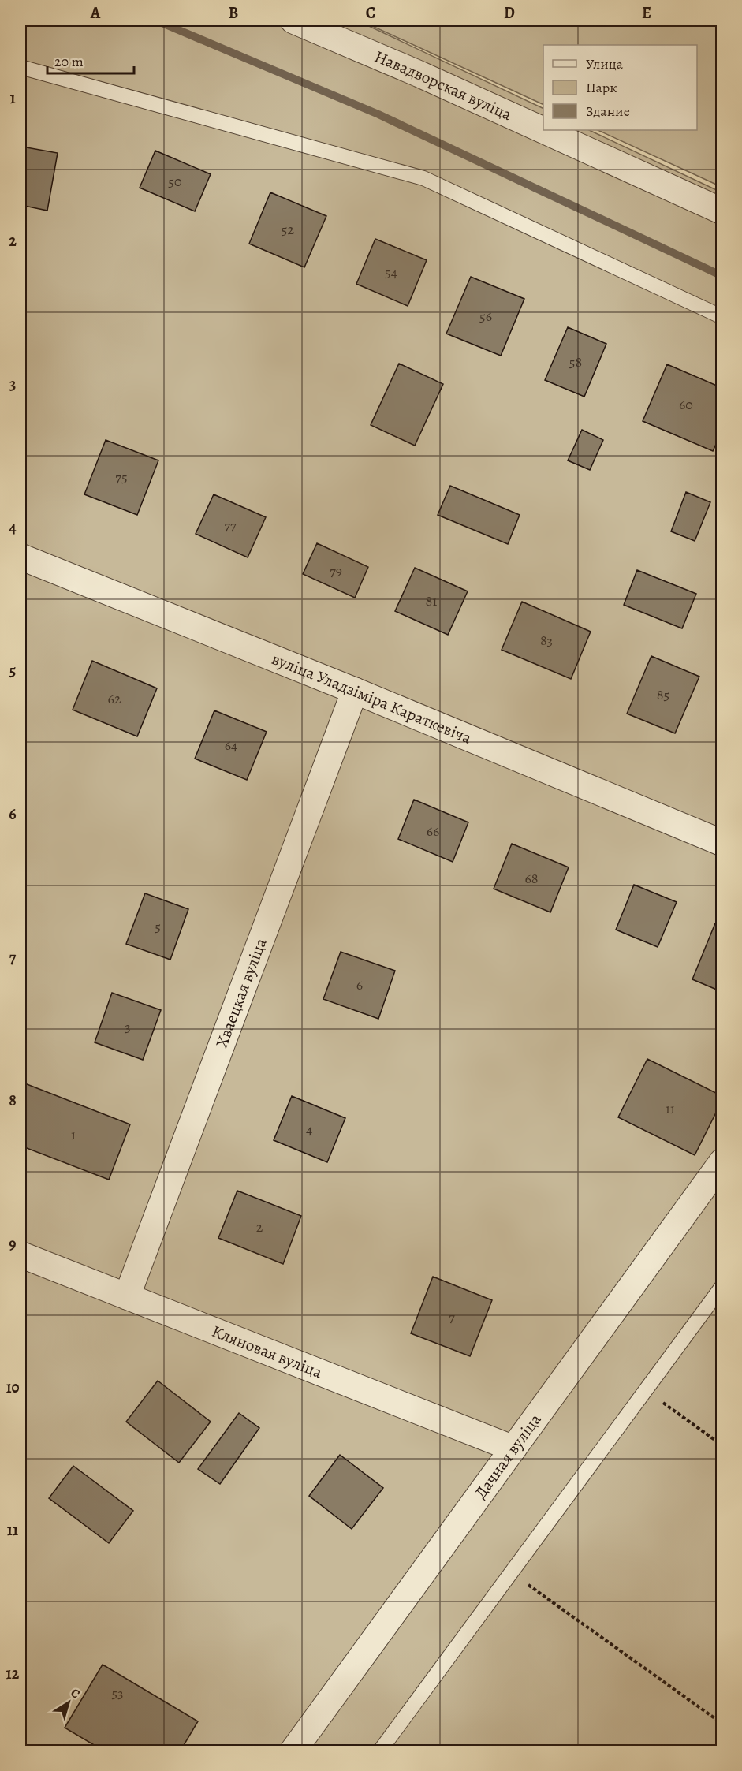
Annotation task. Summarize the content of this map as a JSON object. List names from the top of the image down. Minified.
{"streets":{"street":["Навадворская вуліца","вуліца Уладзіміра Караткевіча","Хваецкая вуліца","Кляновая вуліца","Дачная вуліца"]},"crossings":[["вуліца Уладзіміра Караткевіча","Хваецкая вуліца"],["Хваецкая вуліца","Кляновая вуліца"],["Кляновая вуліца","Дачная вуліца"]],"house_numbers":["50","52","54","56","58","60","75","77","79","81","83","85","62","64","66","68","5","6","3","11","4","1","2","7","53"],"legend":["Улица","Парк","Здание"],"scale_bar":"20 m","north":"top right","grid":{"columns":["A","B","C","D","E"],"rows":["1","2","3","4","5","6","7","8","9","10","11","12"]}}
